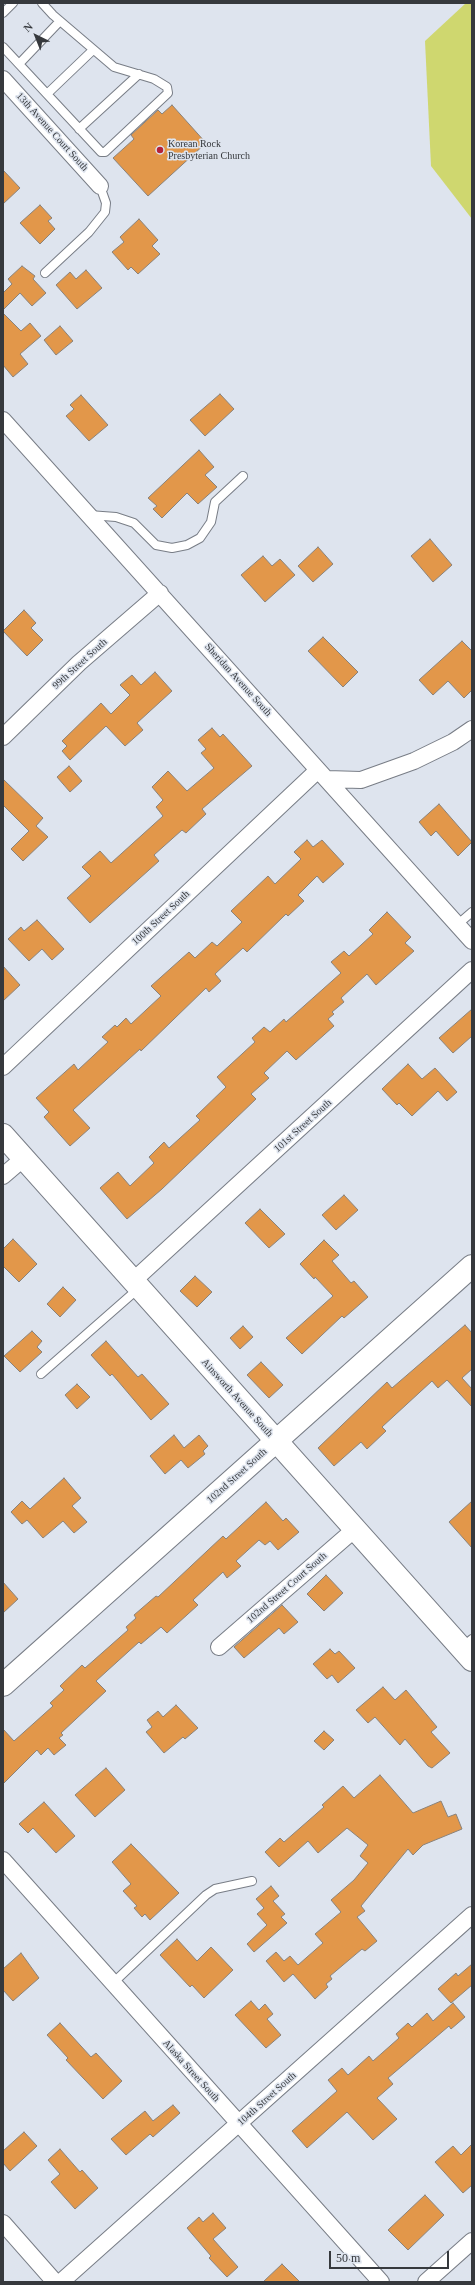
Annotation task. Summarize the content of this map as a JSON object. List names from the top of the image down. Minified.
{"streets":{"street":["13th Avenue Court South","99th Street South","Sheridan Avenue South","100th Street South","101st Street South","Ainsworth Avenue South","102nd Street South","102nd Street Court South","Alaska Street South","104th Street South"]},"crossings":[["99th Street South","Sheridan Avenue South"],["Sheridan Avenue South","100th Street South"],["101st Street South","Ainsworth Avenue South"],["Ainsworth Avenue South","102nd Street South"],["Ainsworth Avenue South","102nd Street Court South"],["Alaska Street South","104th Street South"]],"places":["Korean Rock Presbyterian Church"],"scale_bar":"50 m","north":"top left"}
